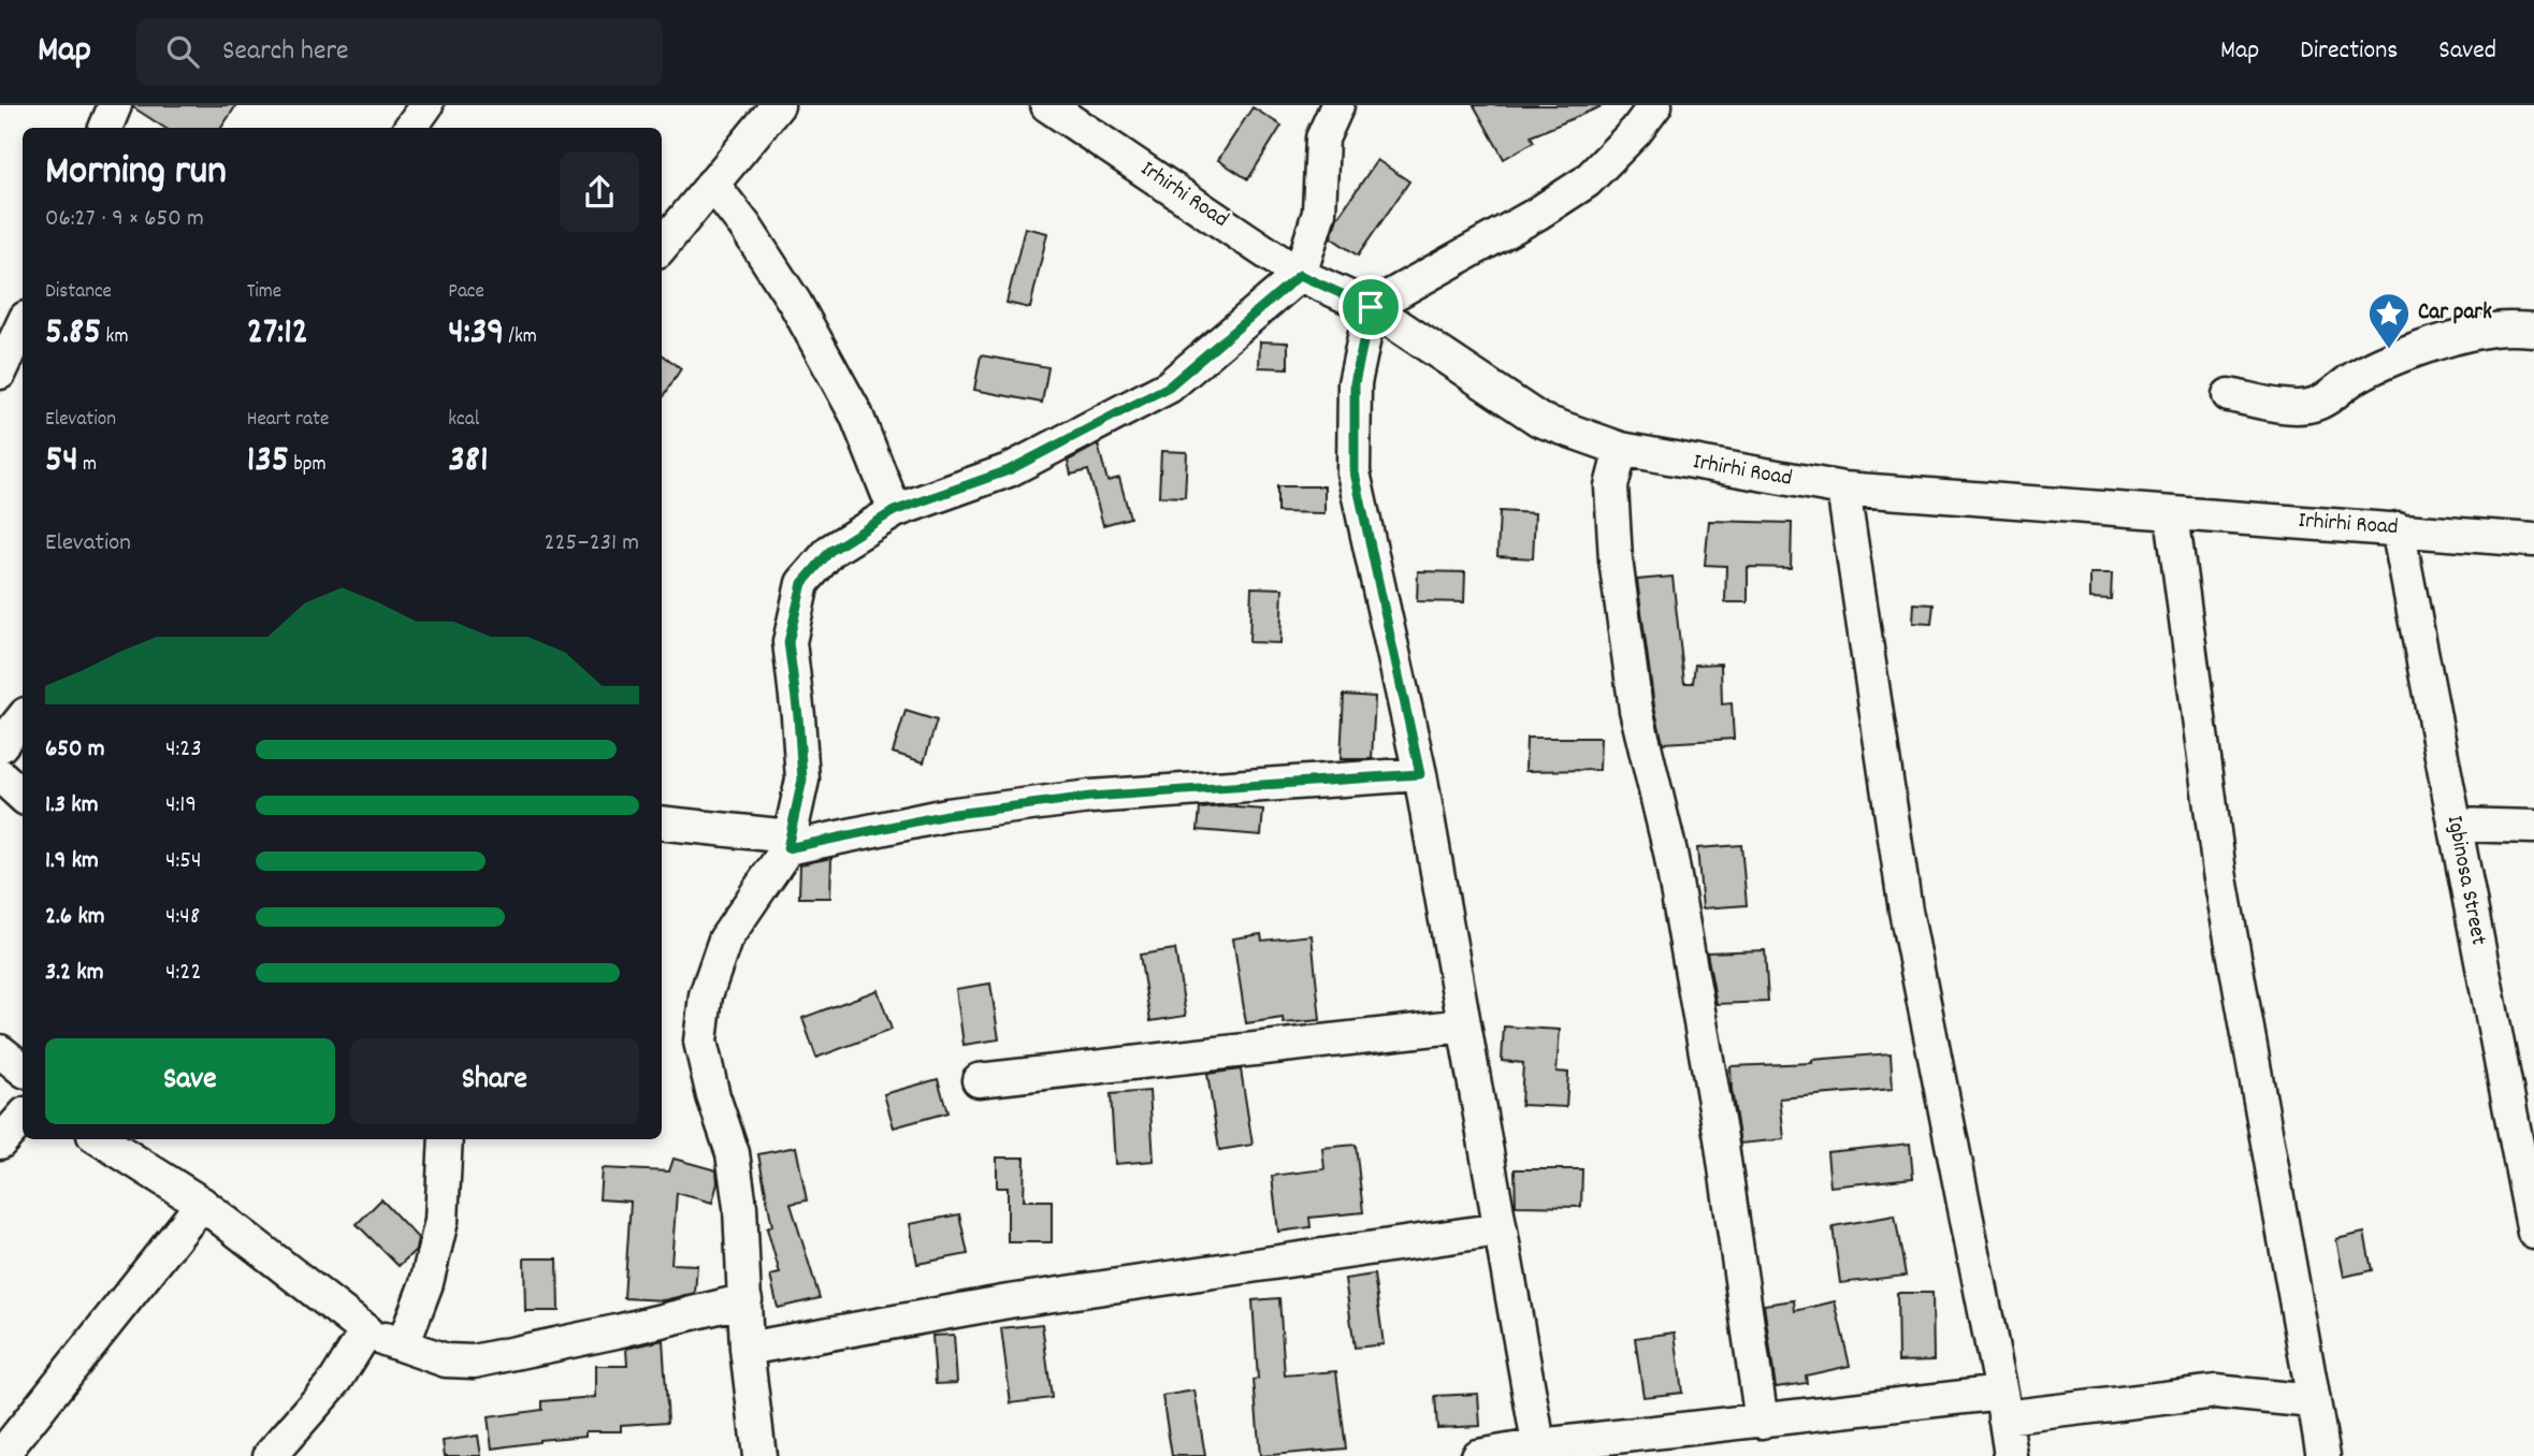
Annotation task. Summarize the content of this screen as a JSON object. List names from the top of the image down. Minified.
{"streets":{"street":["Irhirhi Road","Igbinosa Street"]},"crossings":[["Irhirhi Road","Igbinosa Street"]],"places":{"place":["Car park"]},"page":{"header":"Map","search":"Search here","nav":["Map","Directions","Saved"],"heading":["Morning run","06:27 · 9 × 650 m"],"stats":[["Distance","5.85 km"],["Time","27:12"],["Pace","4:39 /km"],["Elevation","54 m"],["Heart rate","135 bpm"],["kcal","381"]],"chart":["Elevation","225–231 m"],"list":[{"name":"650 m","note":"4:23"},{"name":"1.3 km","note":"4:19"},{"name":"1.9 km","note":"4:54"},{"name":"2.6 km","note":"4:48"},{"name":"3.2 km","note":"4:22"}],"buttons":["Save","Share"]}}
